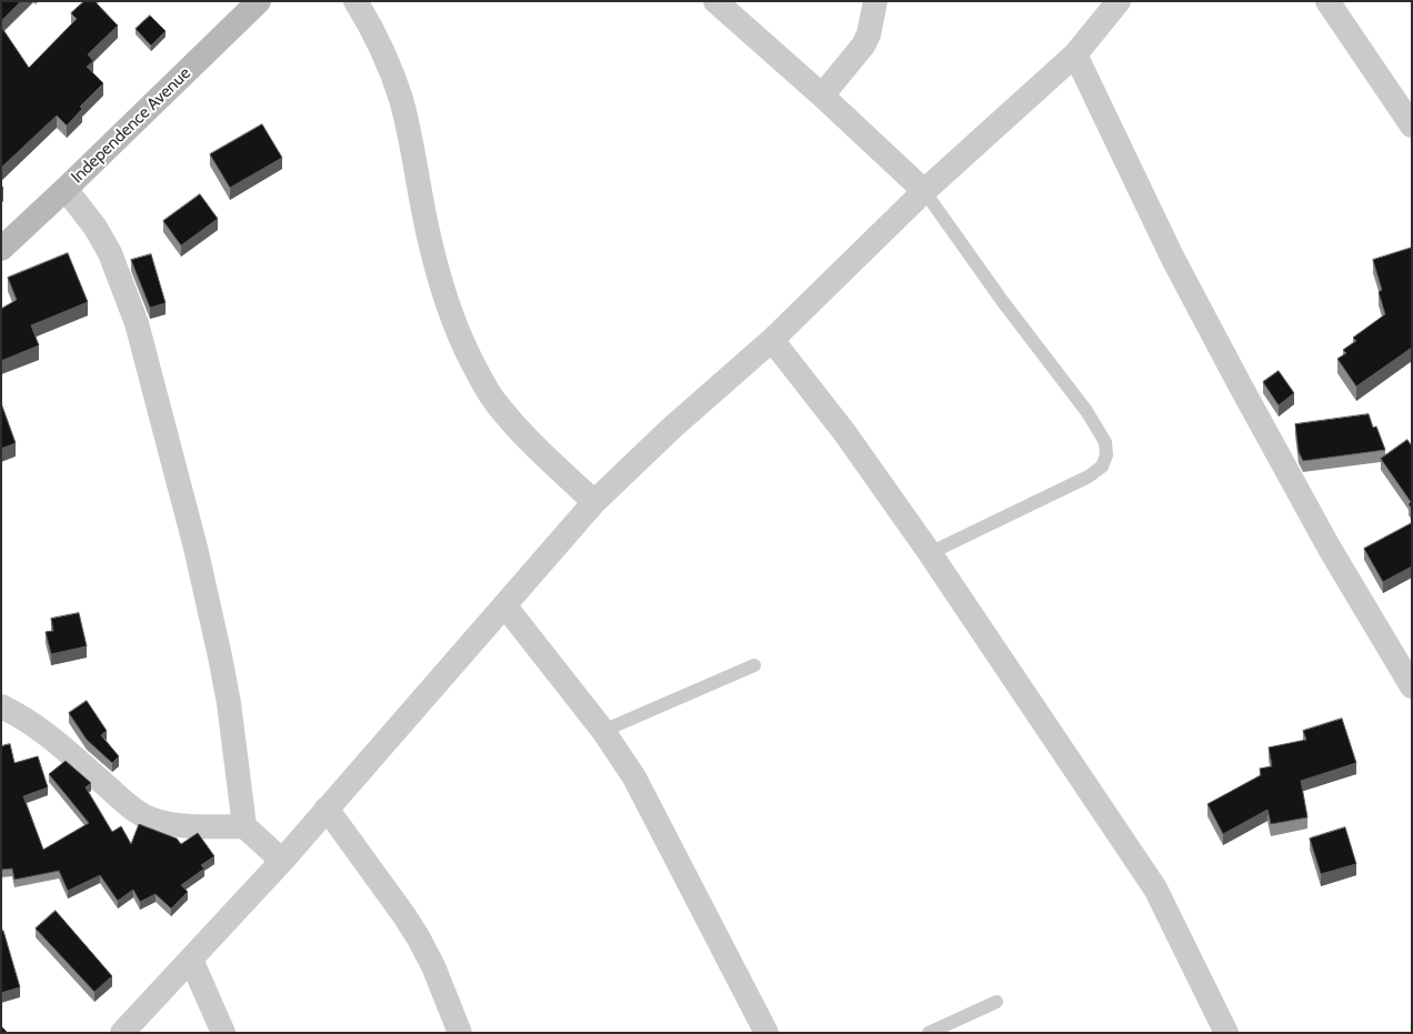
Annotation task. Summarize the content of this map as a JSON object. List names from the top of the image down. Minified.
{"streets":{"street":["Independence Avenue"]}}
